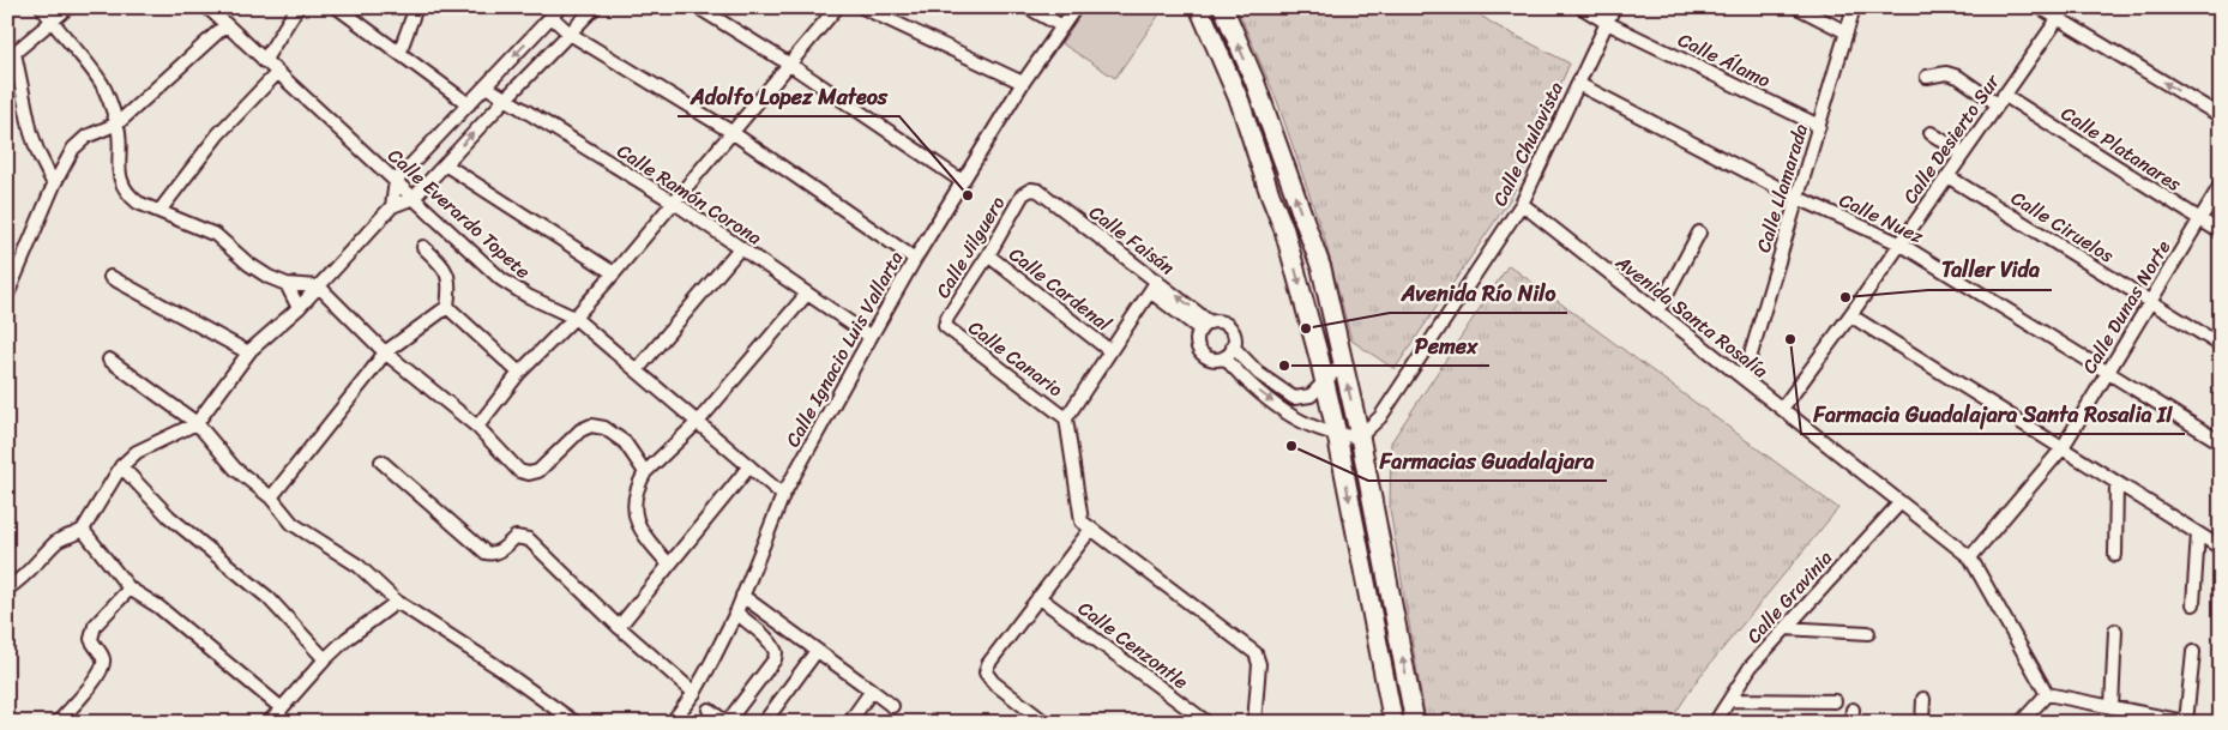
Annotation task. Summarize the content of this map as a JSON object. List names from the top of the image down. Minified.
{"streets":{"street":["Calle Álamo","Calle Desierto Sur","Calle Chulavista","Calle Platanares","Calle Llamarada","Calle Ramón Corona","Calle Everardo Topete","Calle Nuez","Calle Ciruelos","Calle Faisán","Calle Jilguero","Calle Cardenal","Calle Dunas Norte","Avenida Santa Rosalía","Calle Ignacio Luis Vallarta","Calle Canario","Calle Gravinia","Calle Cenzontle"]},"crossings":[["Calle Álamo","Calle Chulavista"],["Calle Álamo","Calle Llamarada"],["Calle Desierto Sur","Calle Platanares"],["Calle Desierto Sur","Calle Nuez"],["Calle Desierto Sur","Calle Ciruelos"],["Calle Desierto Sur","Avenida Santa Rosalía"],["Calle Chulavista","Calle Nuez"],["Calle Chulavista","Avenida Santa Rosalía"],["Calle Platanares","Calle Dunas Norte"],["Calle Llamarada","Calle Nuez"],["Calle Llamarada","Avenida Santa Rosalía"],["Calle Ramón Corona","Calle Ignacio Luis Vallarta"],["Calle Everardo Topete","Calle Ignacio Luis Vallarta"],["Calle Nuez","Calle Dunas Norte"],["Calle Ciruelos","Calle Dunas Norte"],["Calle Faisán","Calle Jilguero"],["Calle Jilguero","Calle Cardenal"],["Calle Jilguero","Calle Canario"],["Calle Dunas Norte","Avenida Santa Rosalía"],["Avenida Santa Rosalía","Calle Gravinia"]],"places":["Adolfo Lopez Mateos","Taller Vida","Avenida Río Nilo","Farmacia Guadalajara Santa Rosalia II","Pemex","Farmacias Guadalajara"]}
